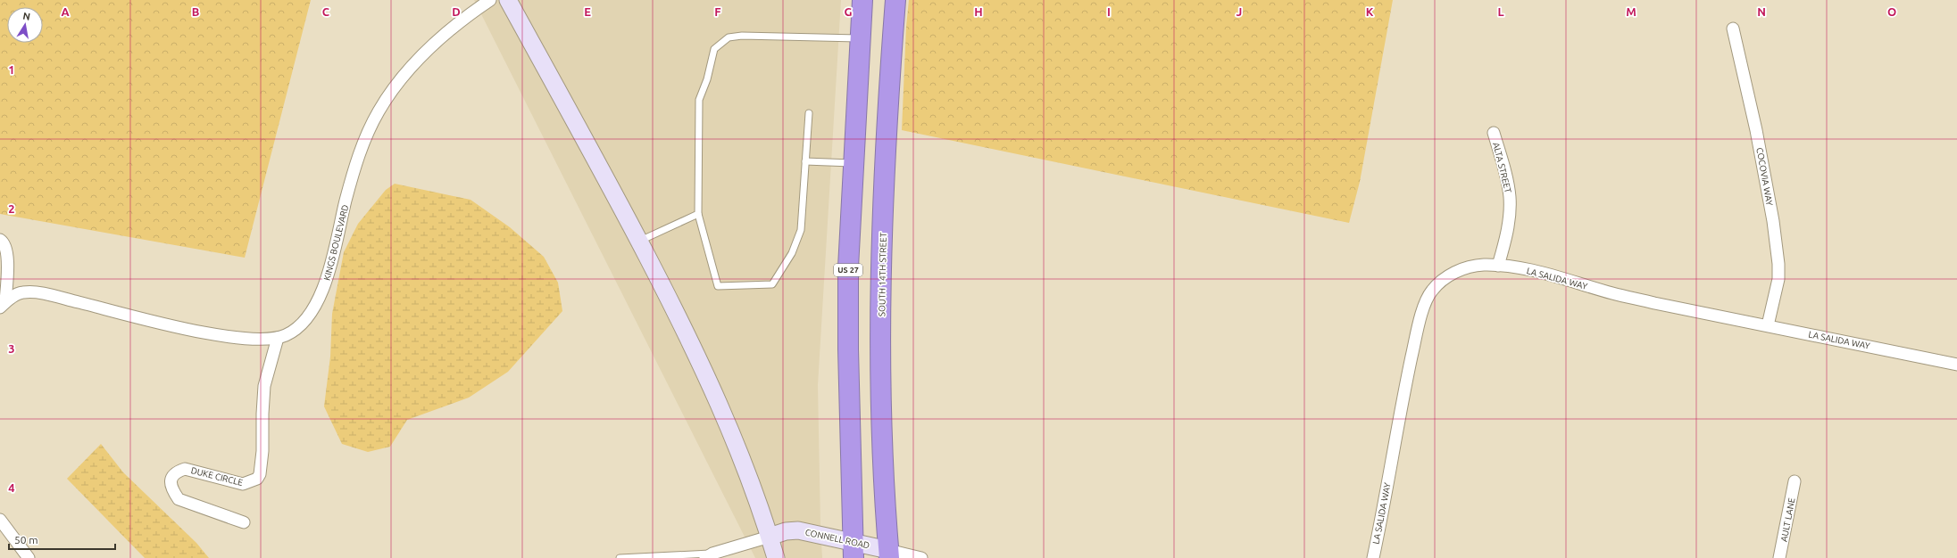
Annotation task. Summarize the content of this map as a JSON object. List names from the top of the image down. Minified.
{"streets":{"highway":["US 27","SOUTH 14TH STREET"],"street":["ALTA STREET","COCOVIA WAY","KINGS BOULEVARD","LA SALIDA WAY","DUKE CIRCLE","AULT LANE","CONNELL ROAD"]},"crossings":[["ALTA STREET","LA SALIDA WAY"],["COCOVIA WAY","LA SALIDA WAY"],["KINGS BOULEVARD","DUKE CIRCLE"],["US 27","CONNELL ROAD"],["SOUTH 14TH STREET","CONNELL ROAD"]],"scale_bar":"50 m","north":"top","grid":{"columns":["A","B","C","D","E","F","G","H","I","J","K","L","M","N","O"],"rows":["1","2","3","4"]}}
